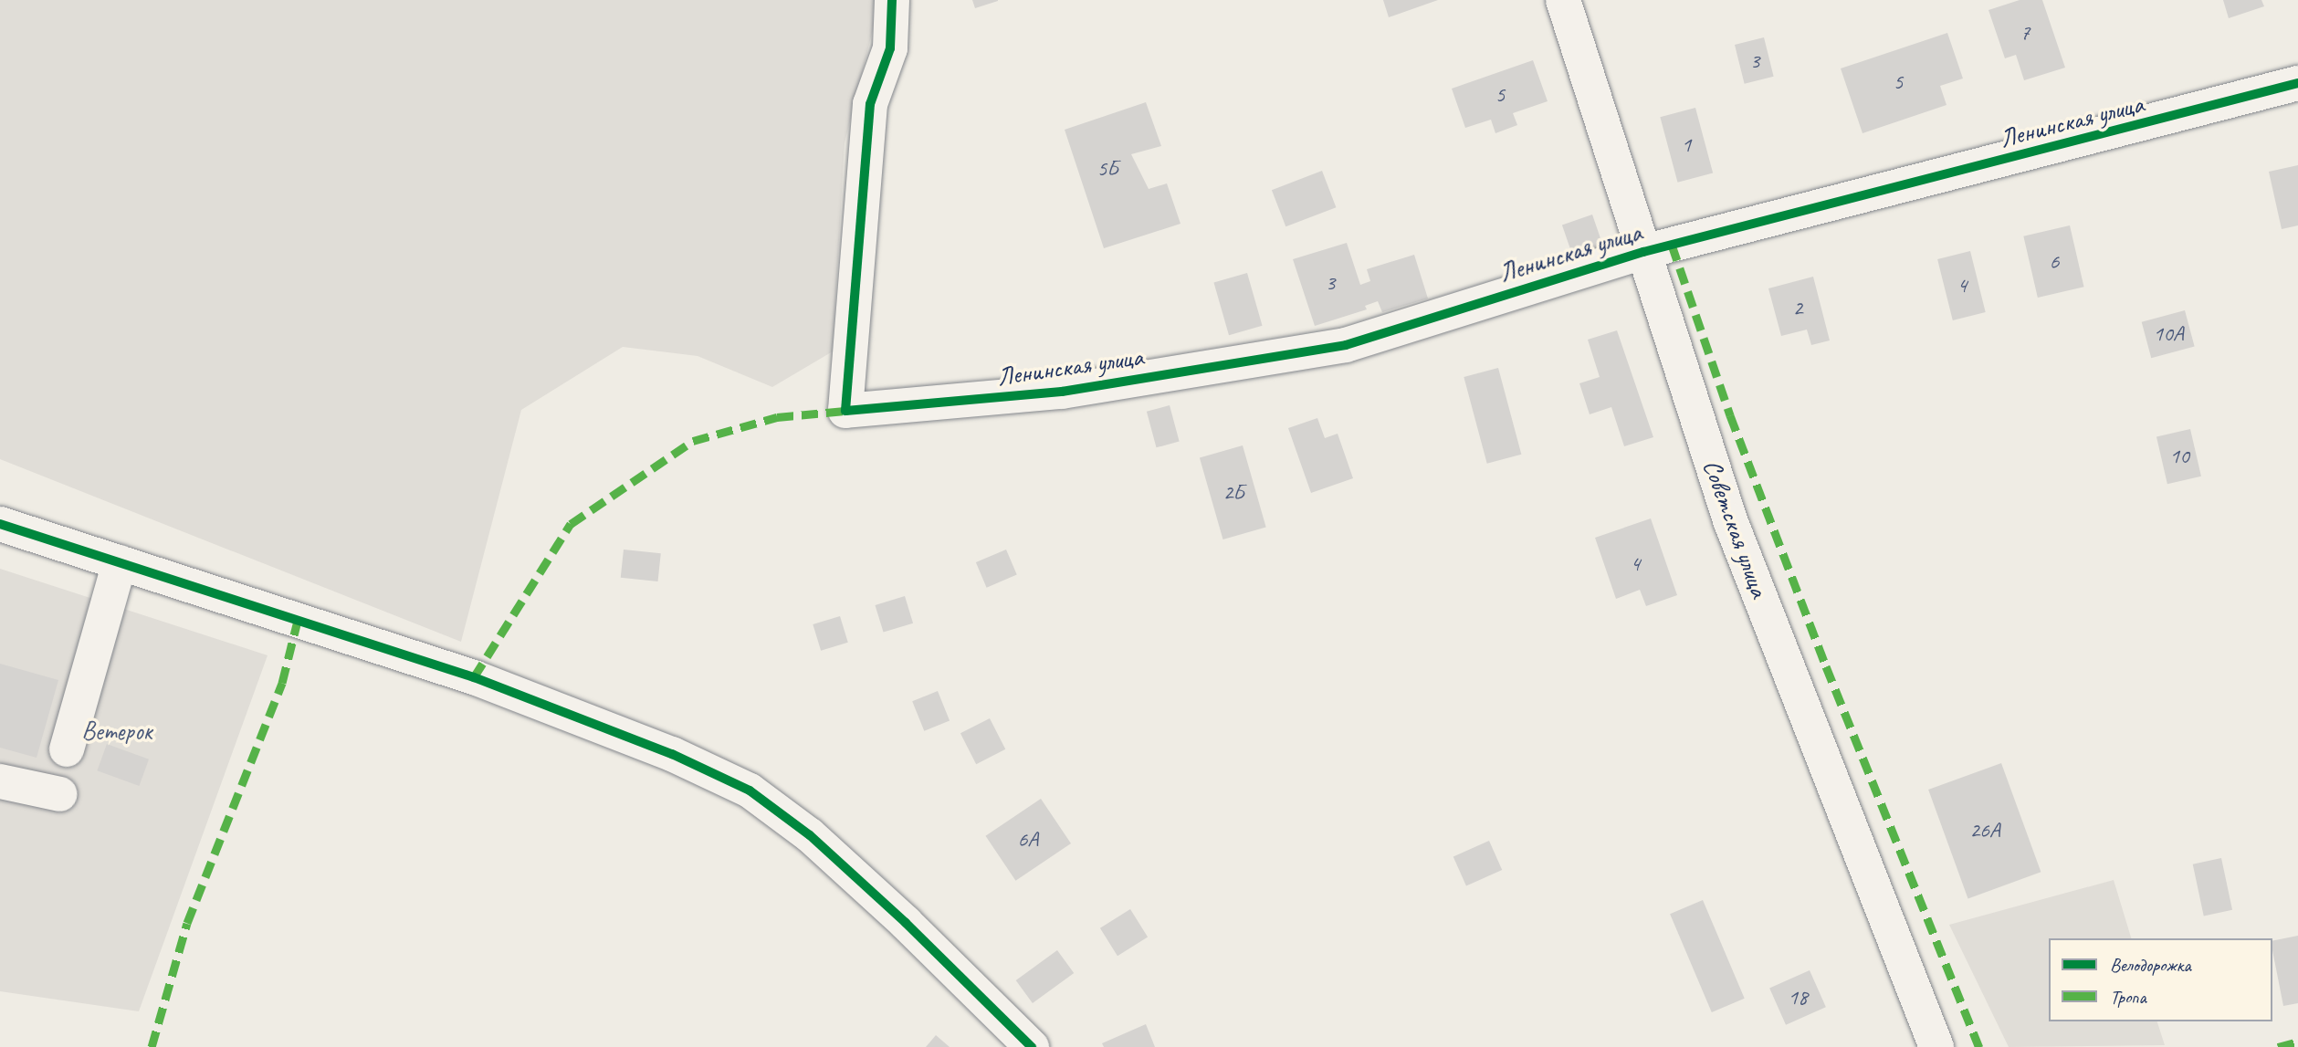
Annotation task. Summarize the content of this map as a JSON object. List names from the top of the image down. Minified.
{"streets":{"street":["Ленинская улица","Советская улица"]},"crossings":[["Ленинская улица","Советская улица"]],"parks":["Ветерок"],"house_numbers":["7","3","5","5","1","5Б","6","3","4","2","10А","10","2Б","4","26А","6А","18"],"legend":["Велодорожка","Тропа"]}
